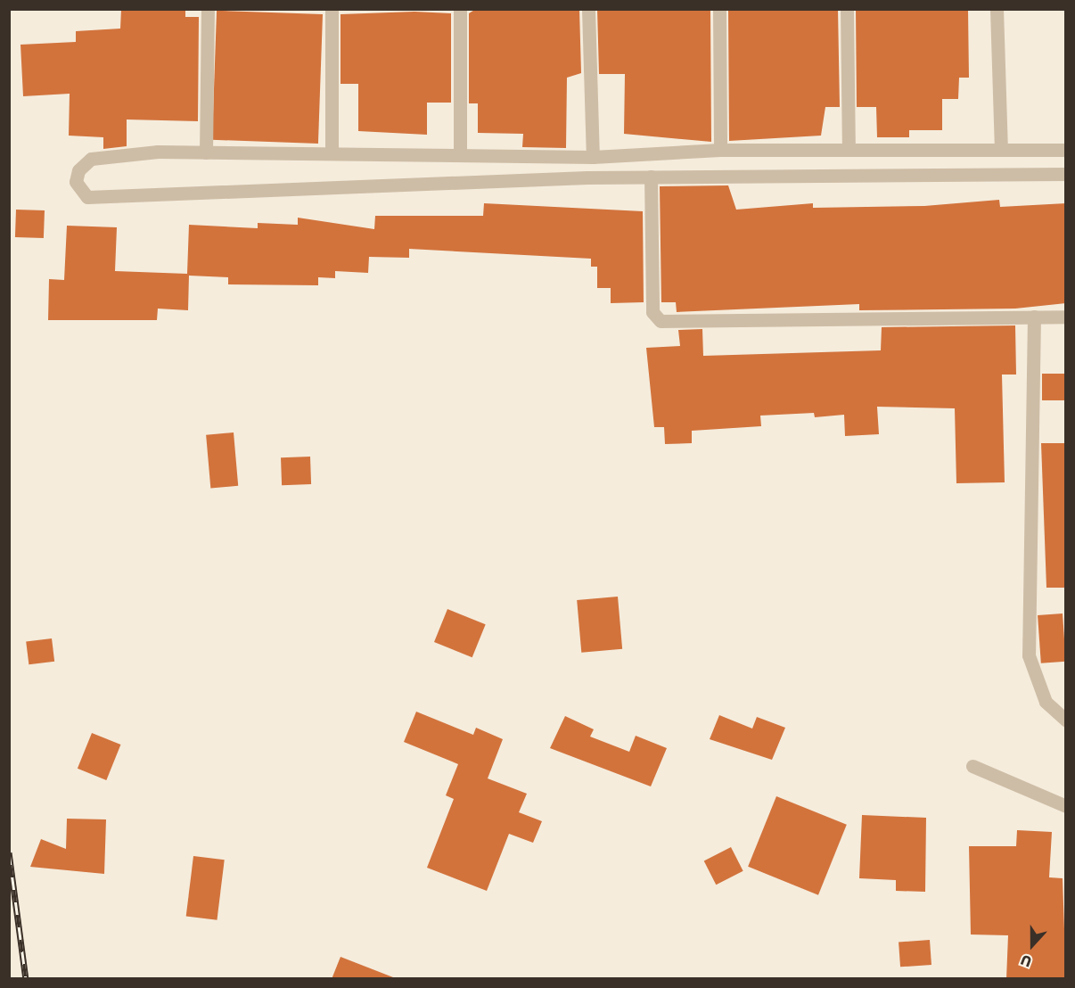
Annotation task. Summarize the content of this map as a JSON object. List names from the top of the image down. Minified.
{"north":"bottom"}
